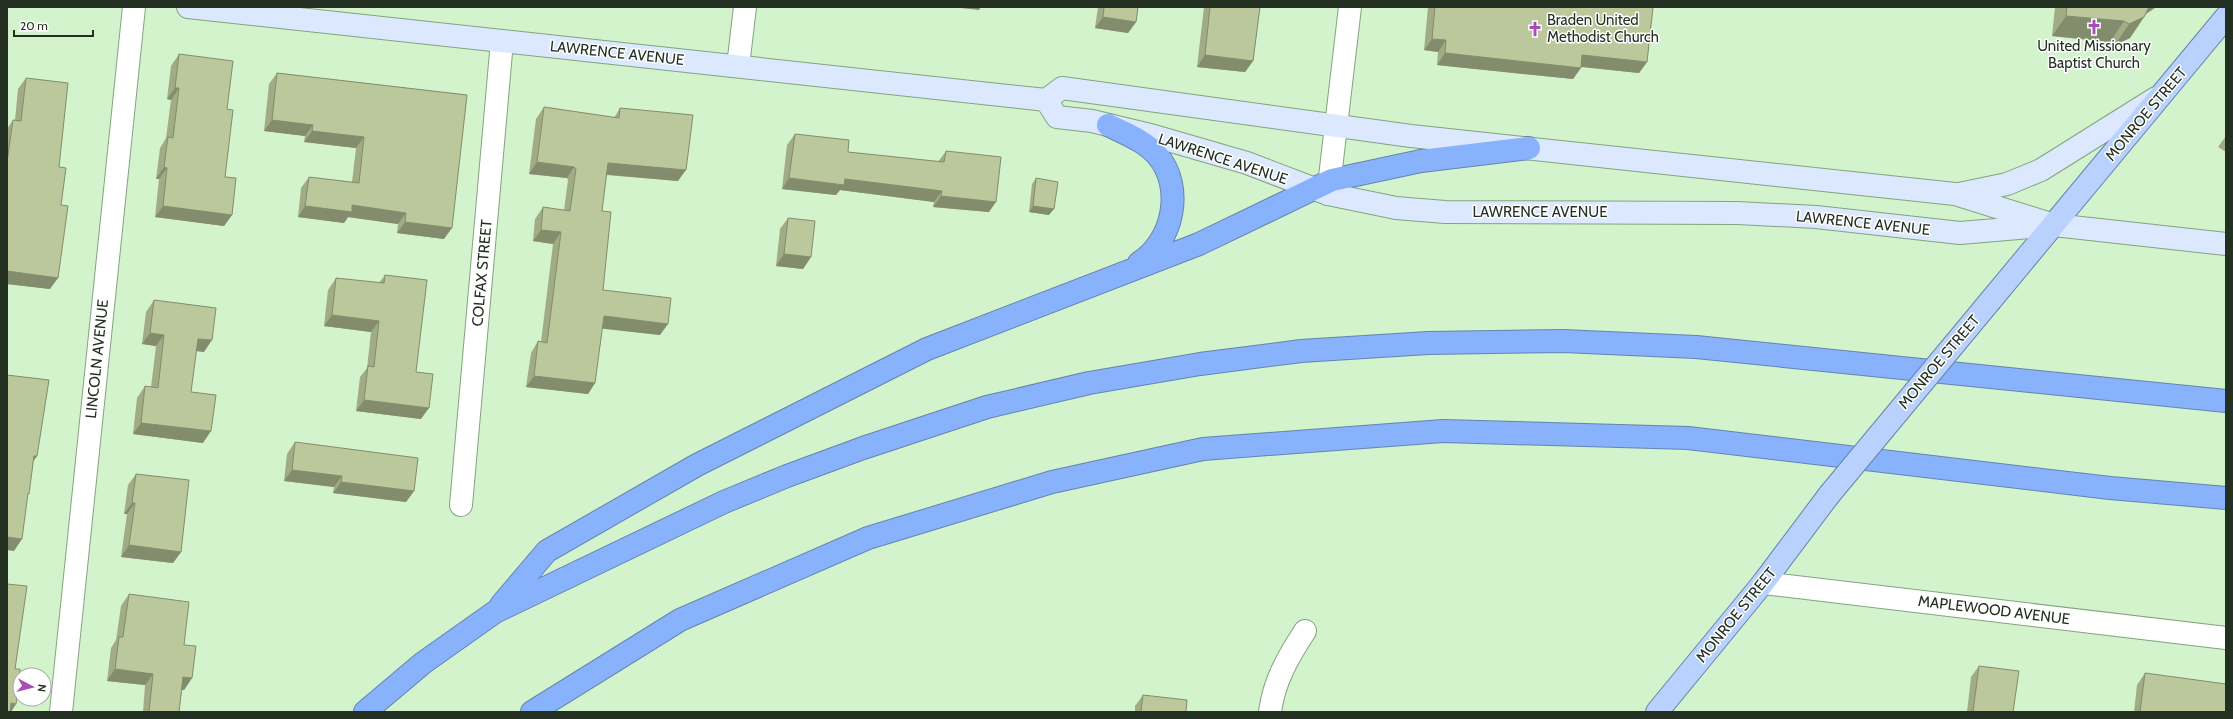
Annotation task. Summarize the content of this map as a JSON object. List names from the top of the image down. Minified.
{"streets":{"main road":["MONROE STREET"],"street":["LAWRENCE AVENUE","COLFAX STREET","LINCOLN AVENUE","MAPLEWOOD AVENUE"]},"crossings":[["LAWRENCE AVENUE","MONROE STREET"],["LAWRENCE AVENUE","COLFAX STREET"],["MONROE STREET","MAPLEWOOD AVENUE"]],"places":{"church":["United Missionary Baptist Church","Braden United Methodist Church"]},"scale_bar":"20 m","north":"right"}
